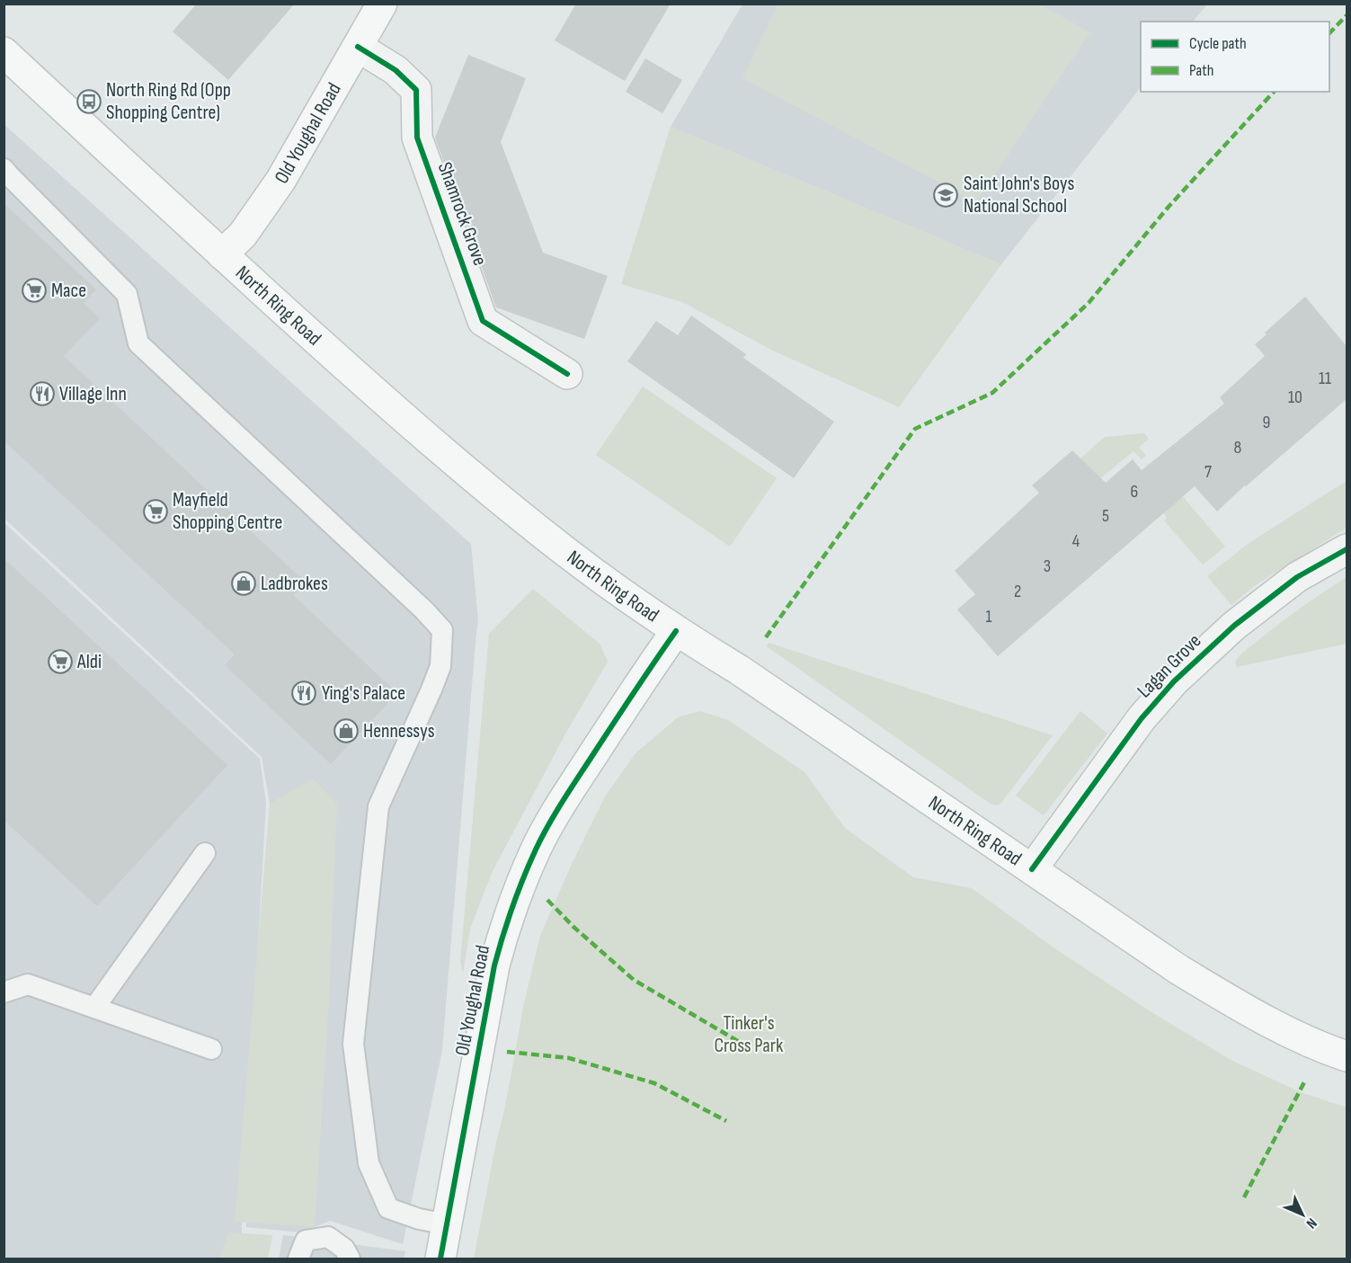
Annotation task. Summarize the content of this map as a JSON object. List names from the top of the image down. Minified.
{"streets":{"main road":["Old Youghal Road","North Ring Road"],"street":["Shamrock Grove","Lagan Grove"]},"crossings":[["Old Youghal Road","Shamrock Grove"],["Old Youghal Road","North Ring Road"],["North Ring Road","Lagan Grove"]],"parks":["Tinker's Cross Park"],"places":{"bus stop":["North Ring Rd (Opp Shopping Centre)"],"school or university":["Saint John's Boys National School"],"supermarket":["Mace","Mayfield Shopping Centre","Aldi"],"restaurant":["Village Inn","Ying's Palace"],"shop":["Ladbrokes","Hennessys"]},"house_numbers":["11","10","9","8","7","6","5","4","3","2","1"],"legend":["Cycle path","Path"],"north":"bottom right"}
